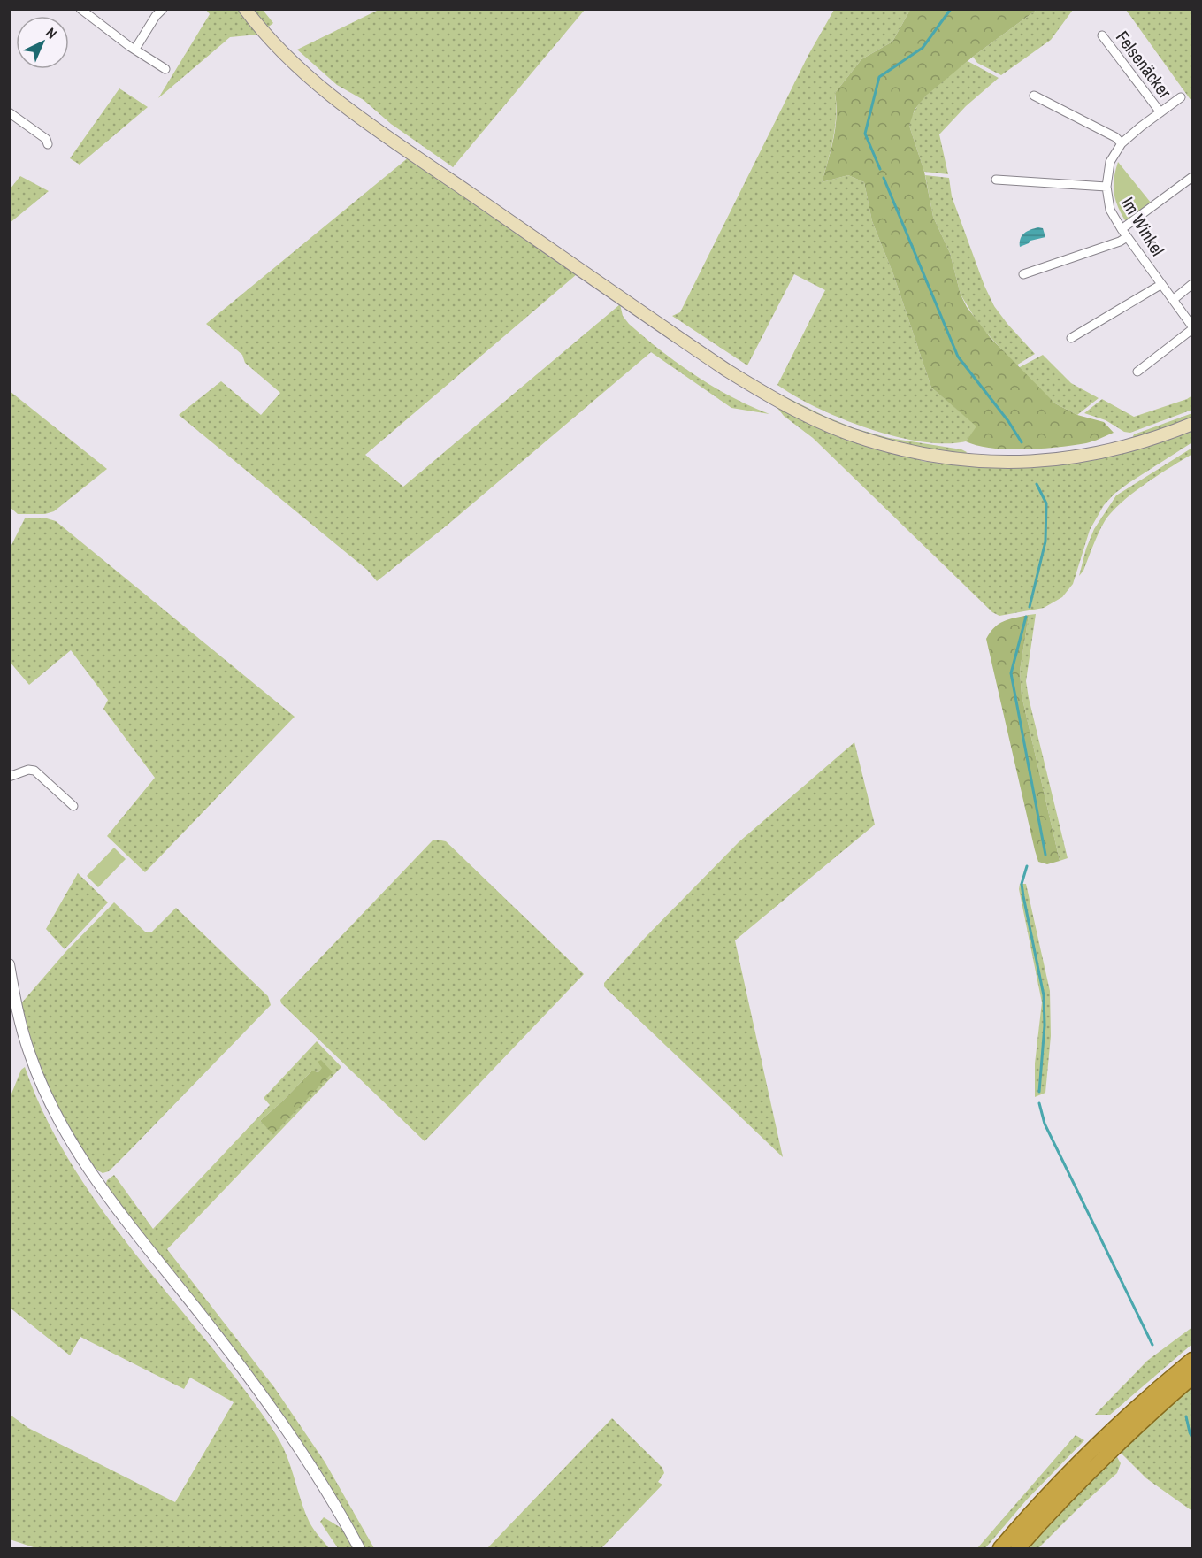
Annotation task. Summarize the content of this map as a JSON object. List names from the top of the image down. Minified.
{"streets":{"street":["Felsenäcker","Im Winkel"]},"crossings":[["Felsenäcker","Im Winkel"]],"north":"top right"}
